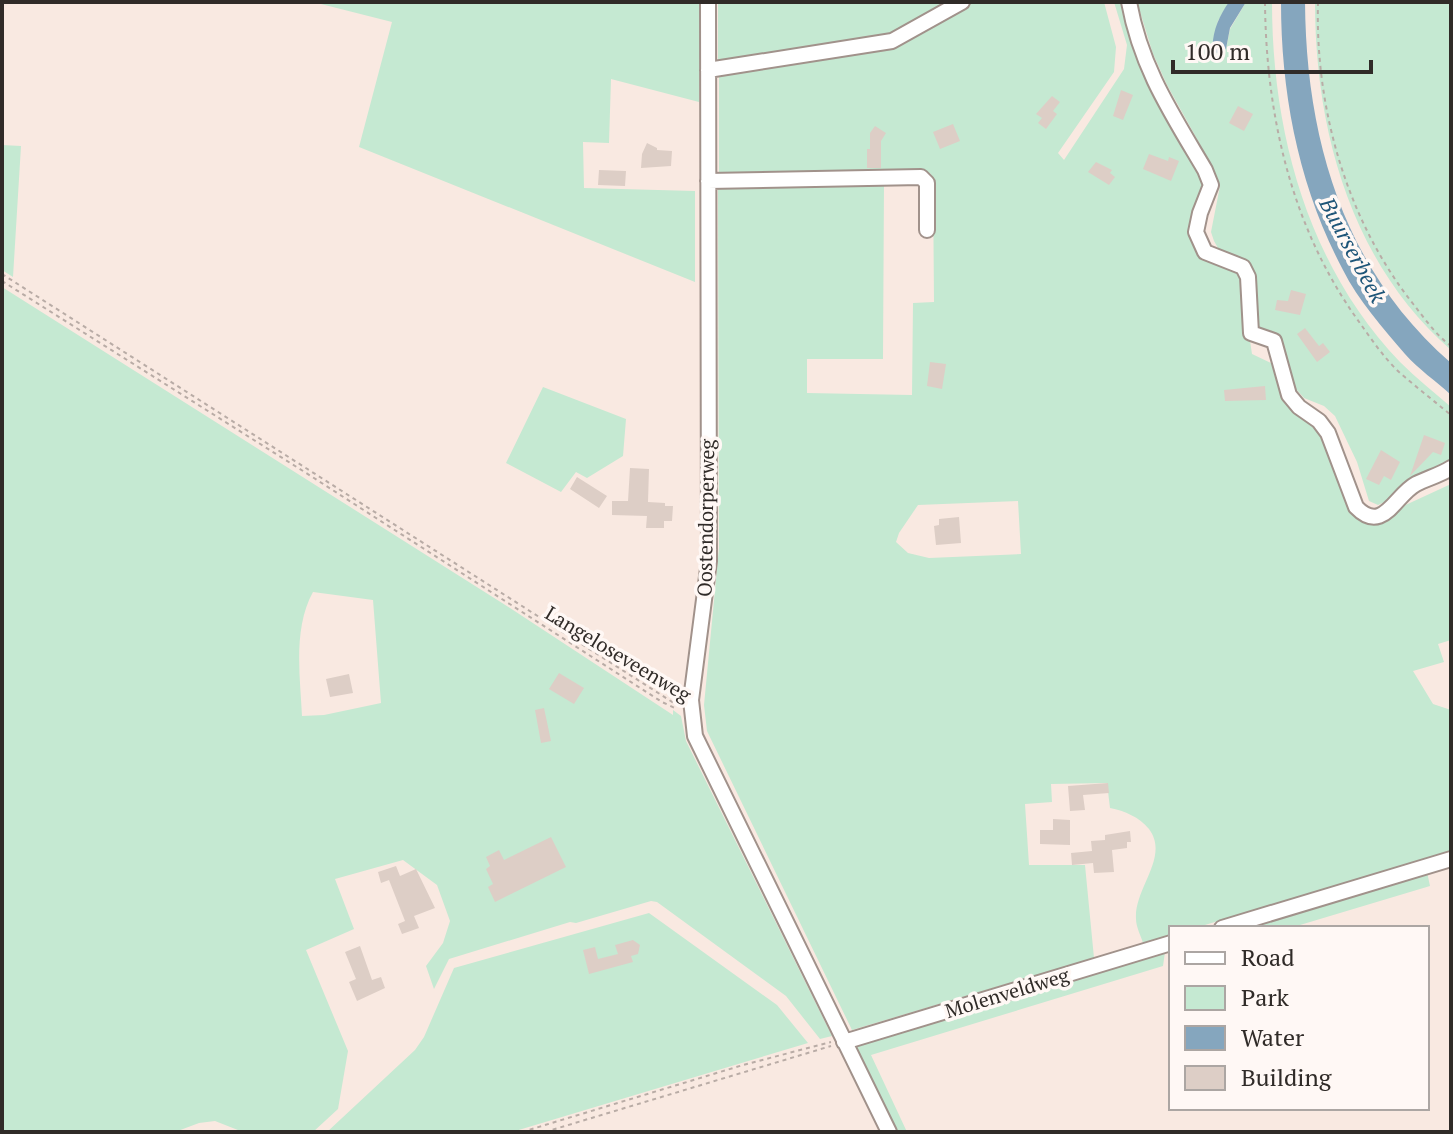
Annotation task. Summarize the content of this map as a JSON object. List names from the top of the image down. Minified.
{"streets":{"street":["Oostendorperweg","Molenveldweg"],"path":["Langeloseveenweg"]},"crossings":[["Oostendorperweg","Langeloseveenweg"],["Oostendorperweg","Molenveldweg"]],"water":["Buurserbeek"],"legend":["Road","Park","Water","Building"],"scale_bar":"100 m"}
